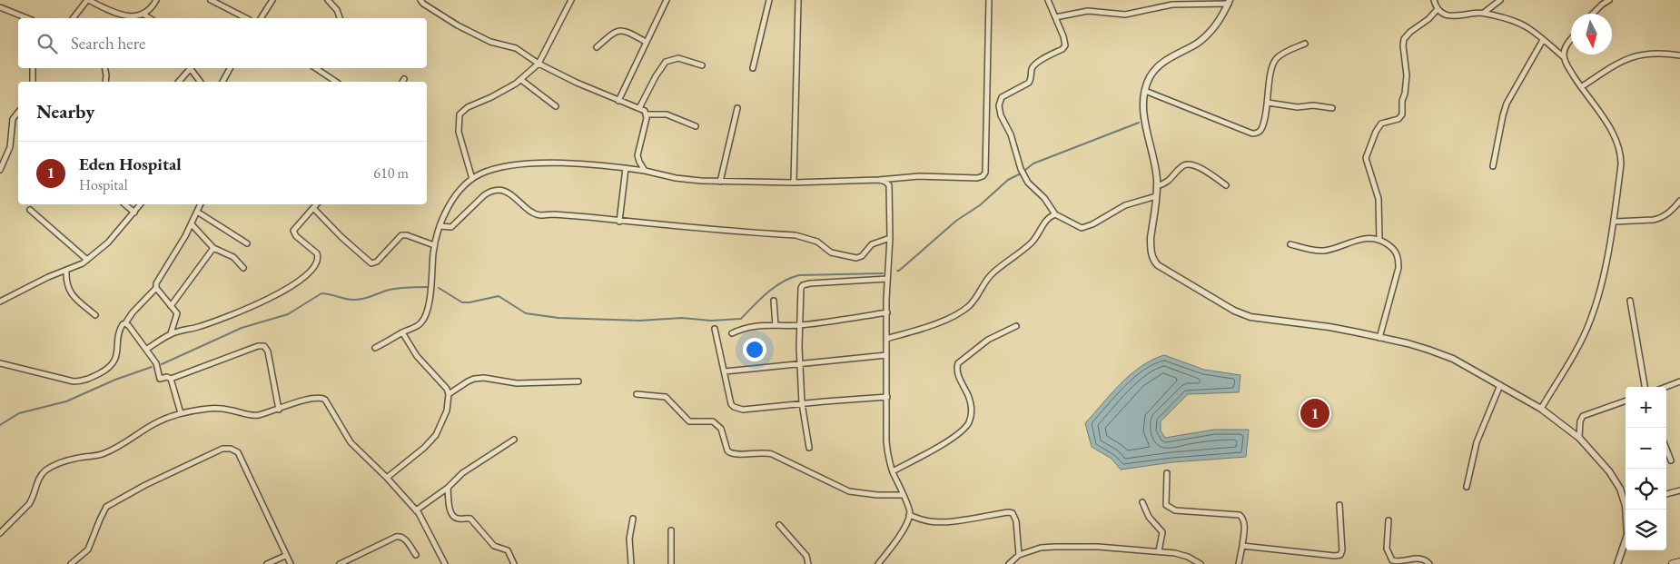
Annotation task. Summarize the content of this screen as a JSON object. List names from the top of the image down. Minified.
{"north":"bottom","page":{"search":"Search here","heading":"Nearby","list":[{"mark":"1","name":"Eden Hospital","note":"Hospital","value":"610 m"}],"map_buttons":["+","−"],"pins":"1"}}
